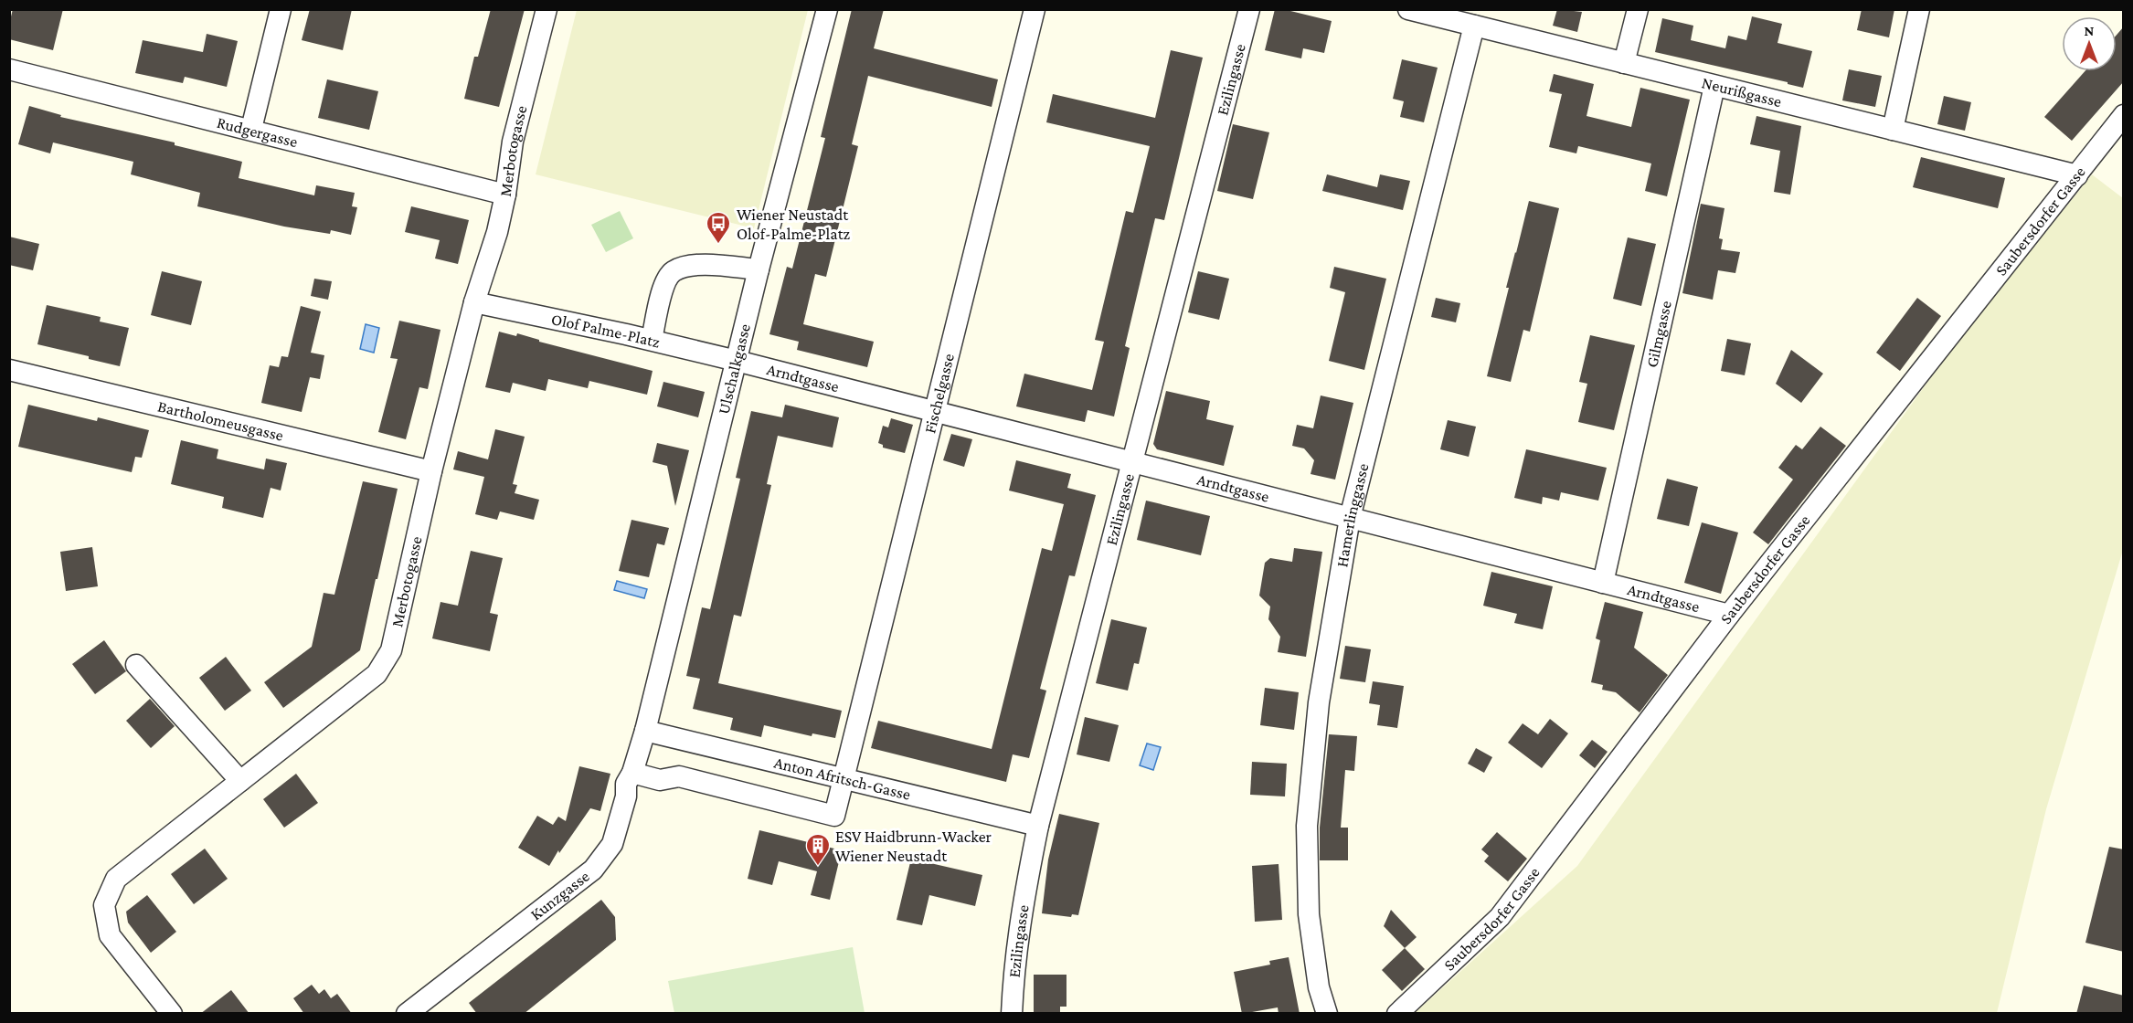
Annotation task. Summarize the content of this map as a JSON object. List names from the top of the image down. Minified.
{"streets":{"street":["Ezilingasse","Neurißgasse","Rudgergasse","Merbotogasse","Saubersdorfer Gasse","Olof Palme-Platz","Gilmgasse","Ulschalkgasse","Arndtgasse","Fischelgasse","Bartholomeusgasse","Hamerlinggasse","Anton Afritsch-Gasse","Kunzgasse"]},"crossings":[["Ezilingasse","Arndtgasse"],["Ezilingasse","Anton Afritsch-Gasse"],["Neurißgasse","Saubersdorfer Gasse"],["Neurißgasse","Gilmgasse"],["Neurißgasse","Hamerlinggasse"],["Rudgergasse","Merbotogasse"],["Merbotogasse","Olof Palme-Platz"],["Merbotogasse","Bartholomeusgasse"],["Saubersdorfer Gasse","Arndtgasse"],["Olof Palme-Platz","Ulschalkgasse"],["Olof Palme-Platz","Arndtgasse"],["Gilmgasse","Arndtgasse"],["Ulschalkgasse","Arndtgasse"],["Ulschalkgasse","Anton Afritsch-Gasse"],["Ulschalkgasse","Kunzgasse"],["Arndtgasse","Fischelgasse"],["Arndtgasse","Hamerlinggasse"],["Fischelgasse","Anton Afritsch-Gasse"],["Fischelgasse","Kunzgasse"],["Anton Afritsch-Gasse","Kunzgasse"]],"places":{"bus stop":["Wiener Neustadt Olof-Palme-Platz"],"building":["ESV Haidbrunn-Wacker Wiener Neustadt"]},"north":"top"}
